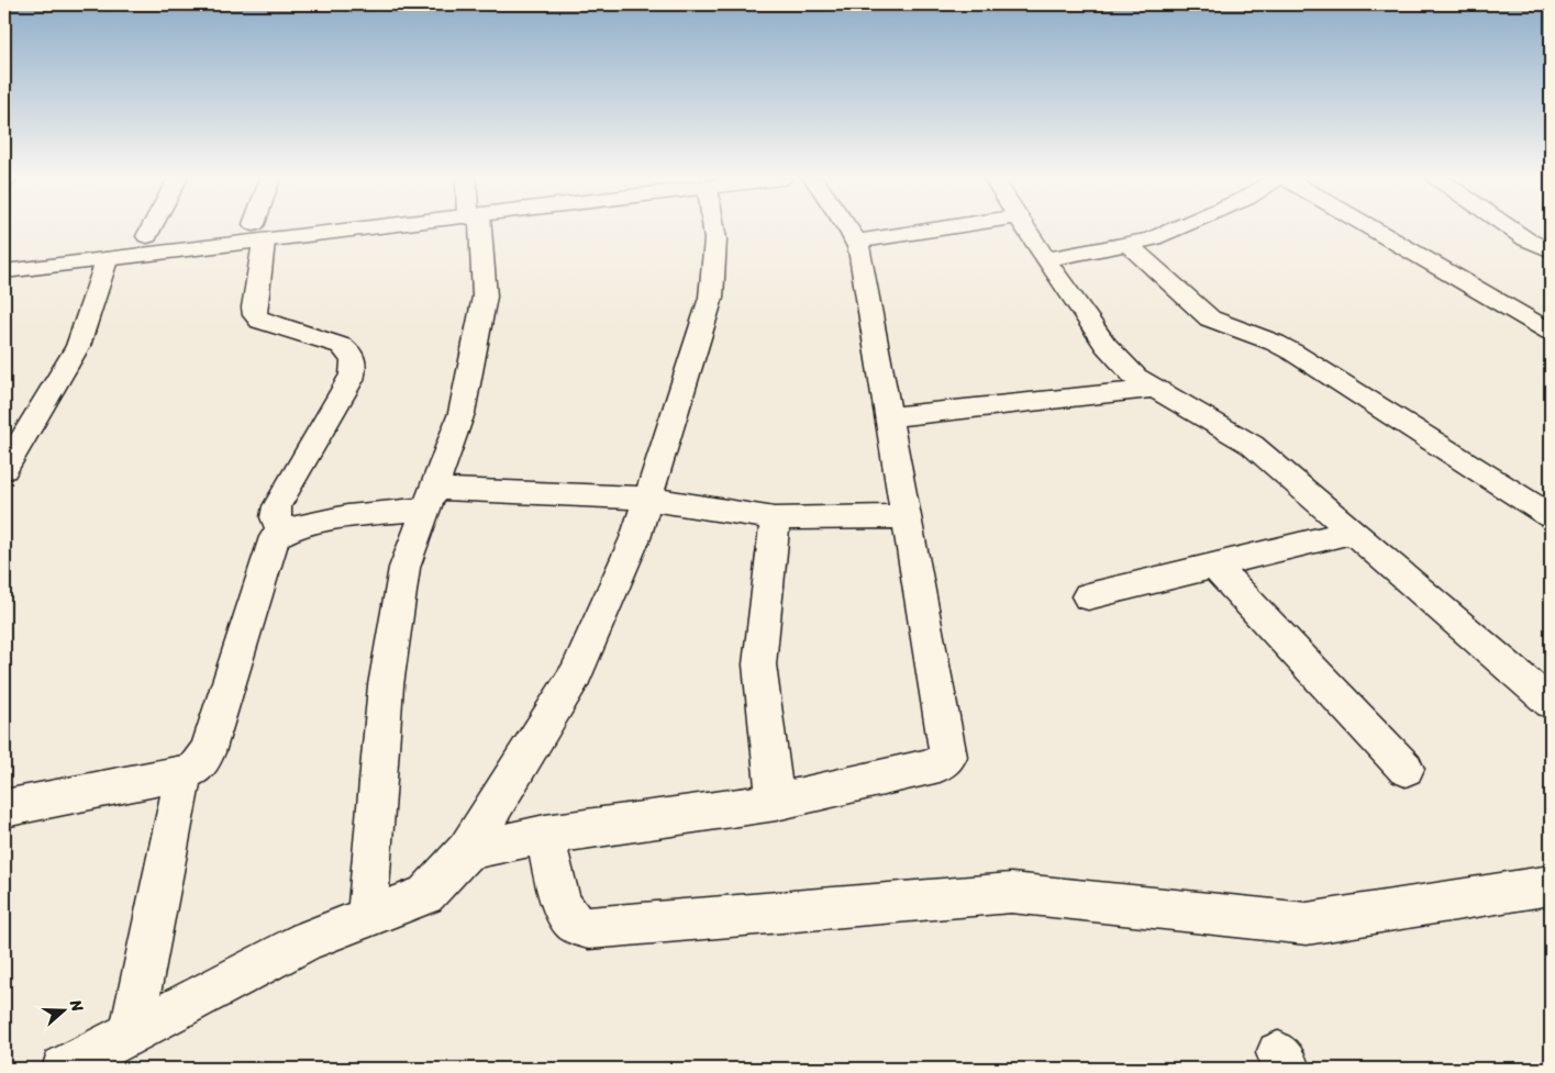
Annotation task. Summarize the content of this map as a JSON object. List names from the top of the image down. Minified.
{"north":"right"}
